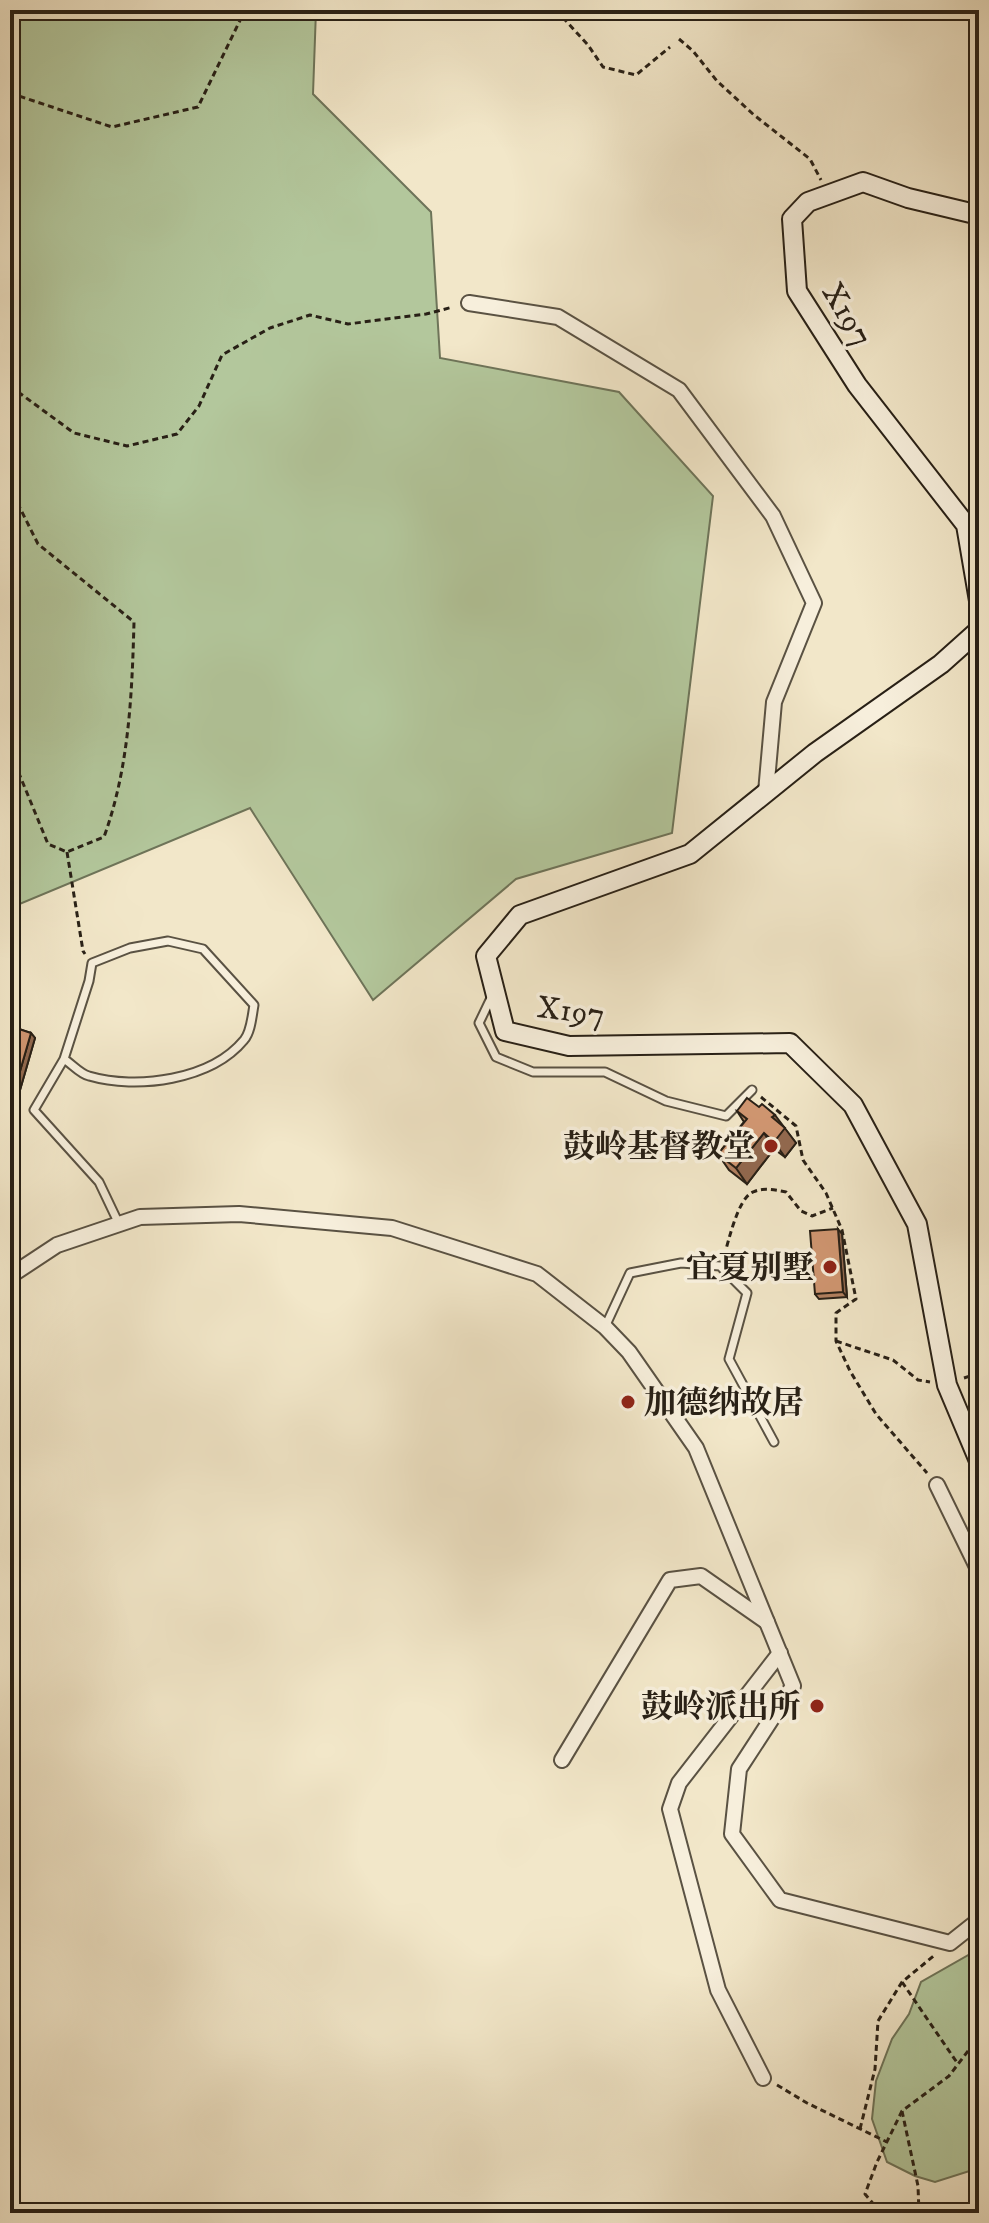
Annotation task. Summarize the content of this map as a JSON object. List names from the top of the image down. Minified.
{"streets":{"street":["X197"]},"places":["鼓岭基督教堂","宜夏别墅","加德纳故居","鼓岭派出所"]}
